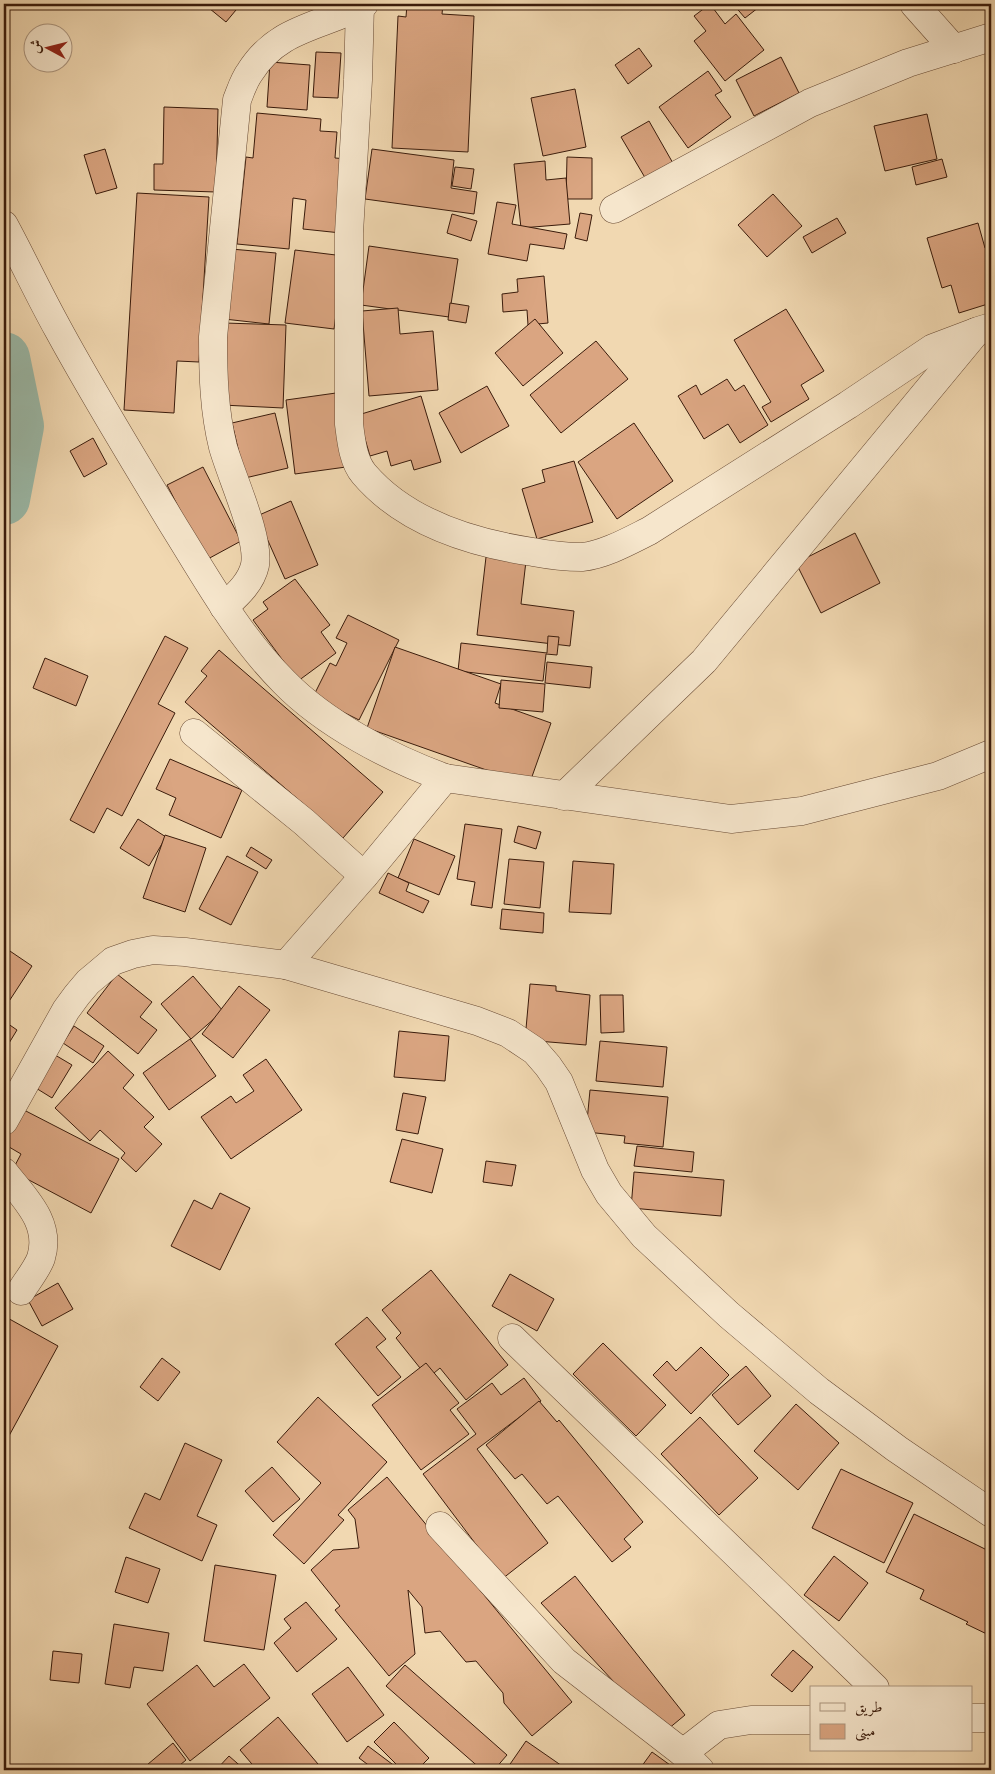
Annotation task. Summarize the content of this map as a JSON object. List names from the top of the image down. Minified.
{"legend":["طريق","مبنى"],"north":"left"}
